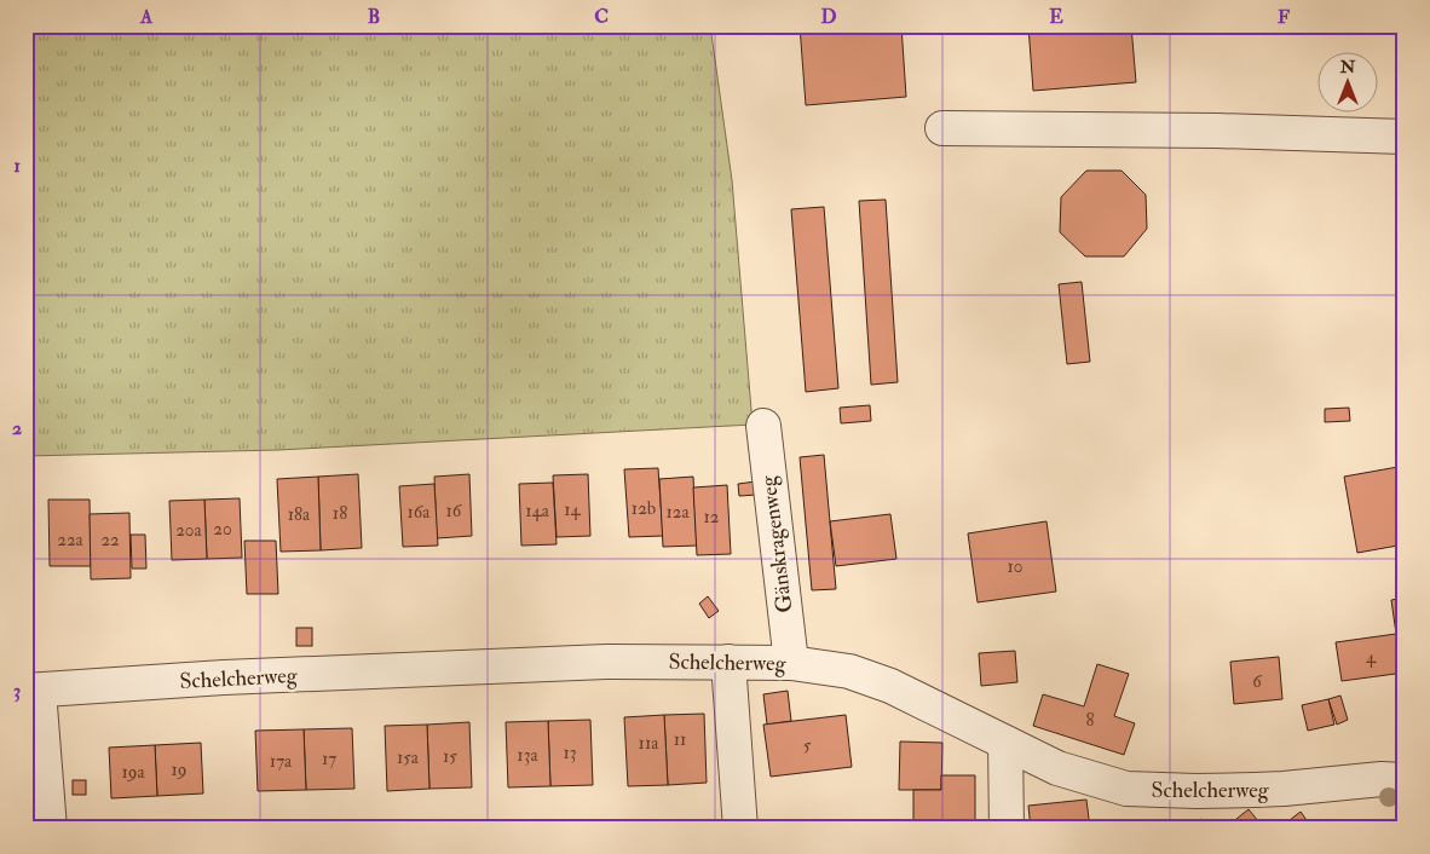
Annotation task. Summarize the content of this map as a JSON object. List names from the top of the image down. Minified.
{"streets":{"street":["Gänskragenweg","Schelcherweg"]},"crossings":[["Gänskragenweg","Schelcherweg"]],"house_numbers":["12b","14","16","14a","16a","12a","18","18a","12","20","20a","22a","22","10","4","6","8","11","11a","5","13","13a","15","15a","17","17a","19","19a"],"north":"top","grid":{"columns":["A","B","C","D","E","F"],"rows":["1","2","3"]}}
